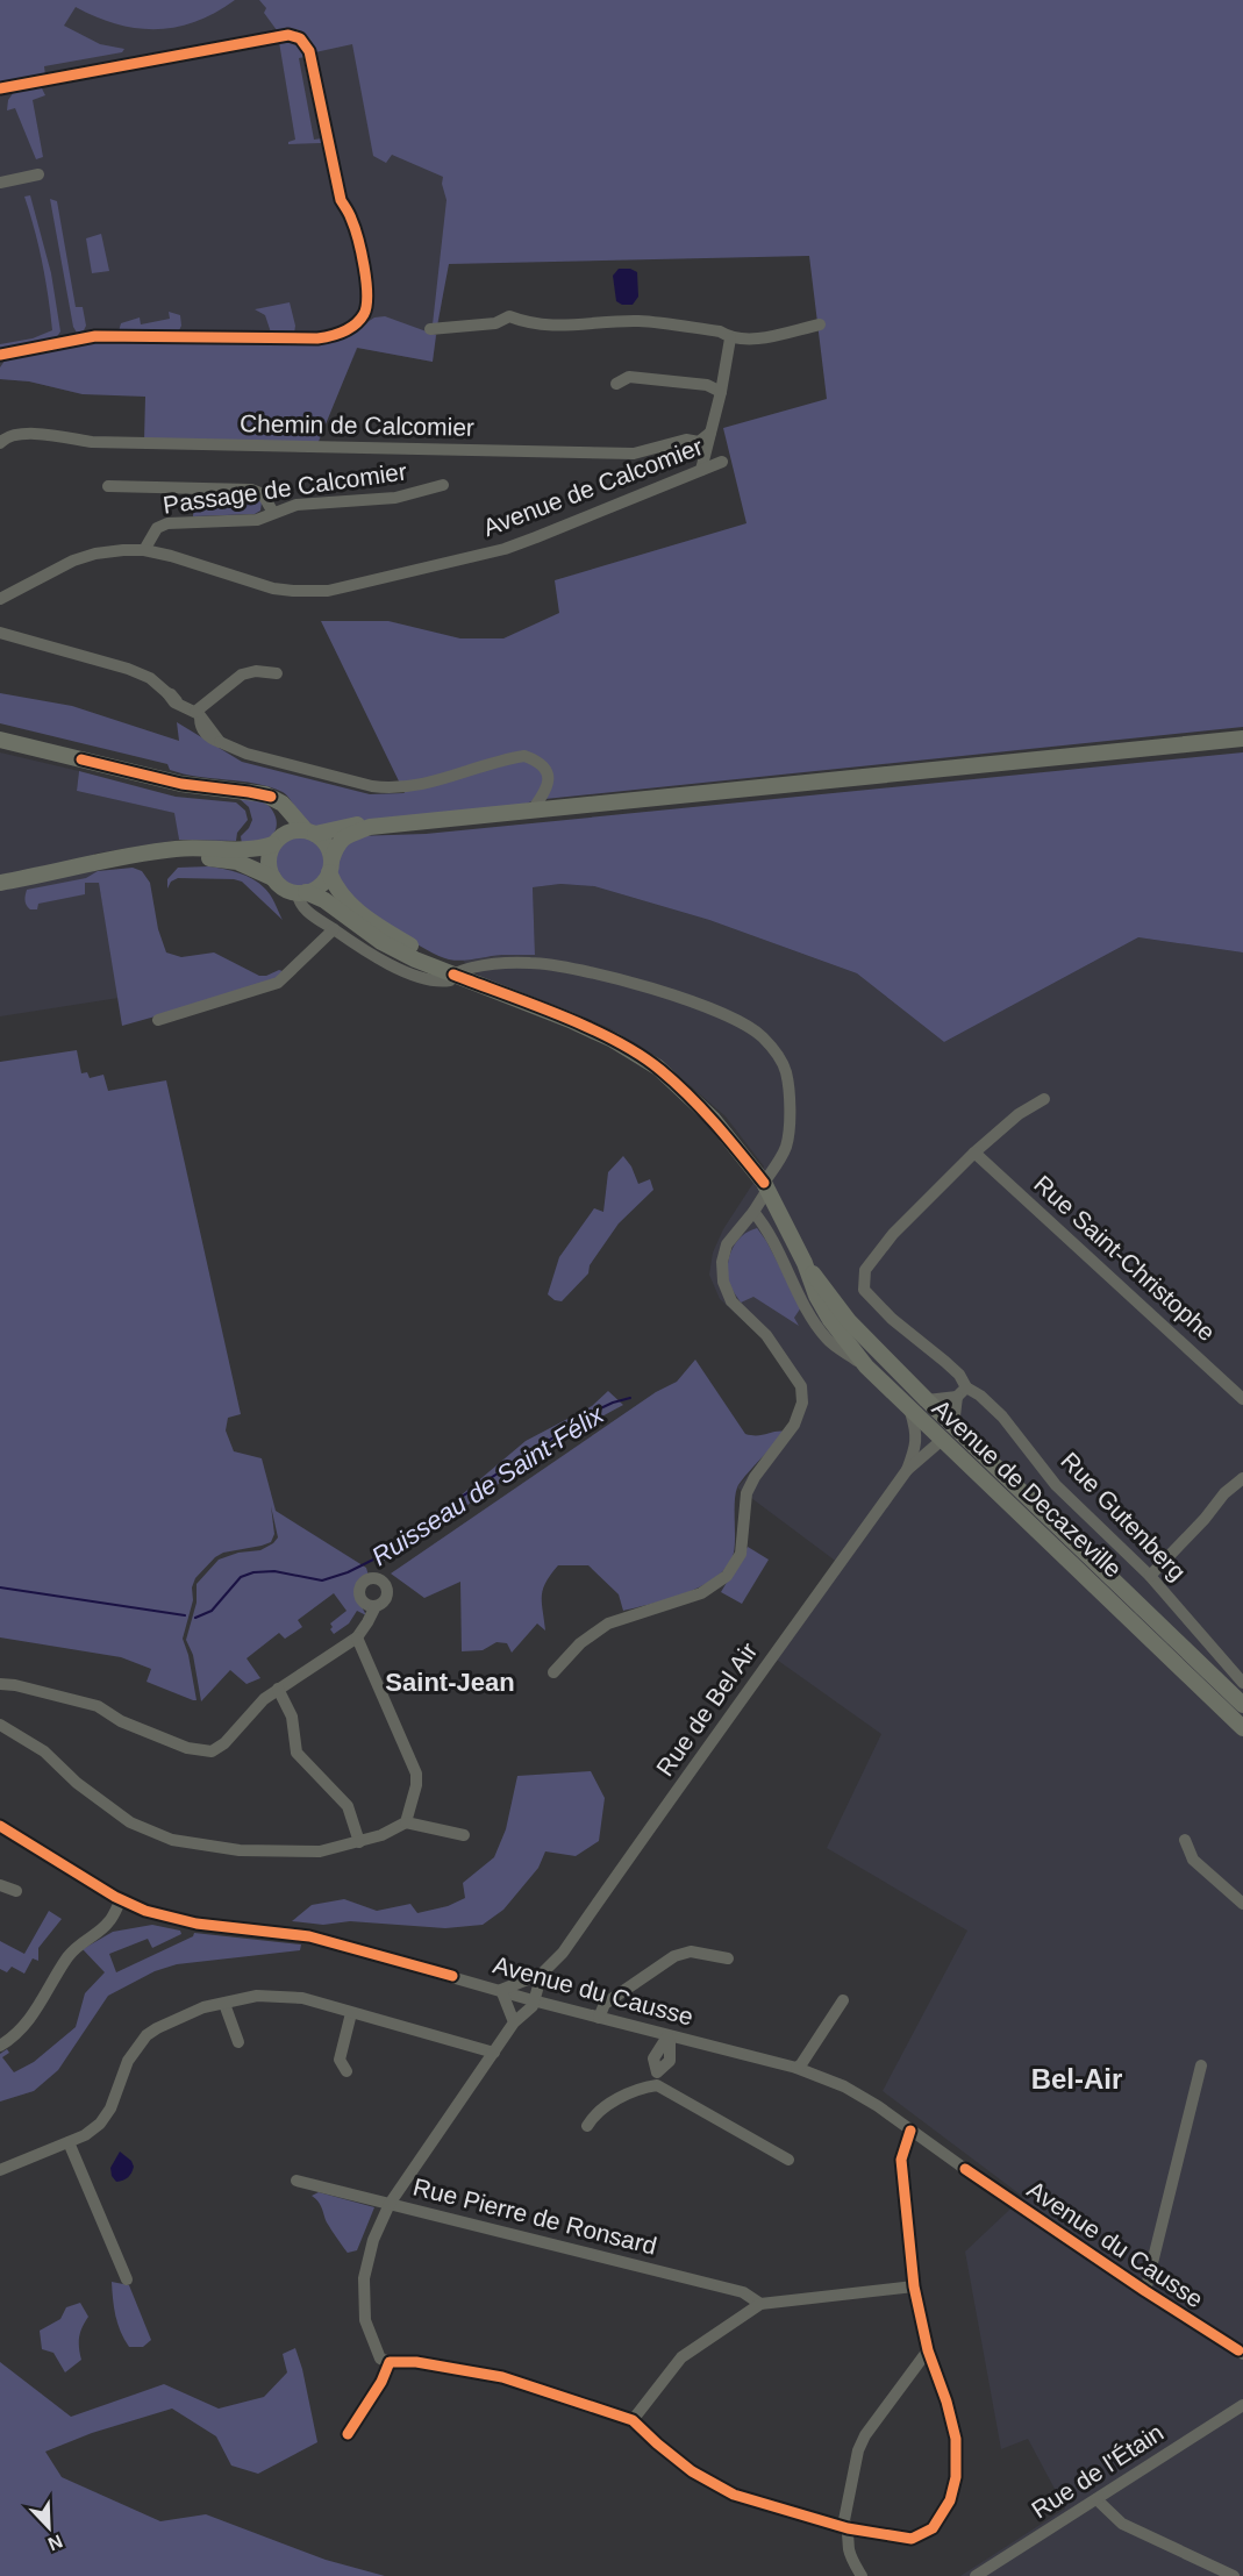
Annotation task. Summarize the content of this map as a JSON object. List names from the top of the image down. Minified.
{"streets":{"main road":["Avenue de Decazeville"],"street":["Chemin de Calcomier","Avenue de Calcomier","Passage de Calcomier","Rue Saint-Christophe","Rue Gutenberg","Rue de Bel Air","Avenue du Causse","Rue Pierre de Ronsard","Rue de l'Étain"]},"crossings":[["Avenue de Calcomier","Passage de Calcomier"],["Rue Saint-Christophe","Rue Gutenberg"],["Avenue de Decazeville","Rue de Bel Air"],["Rue de Bel Air","Avenue du Causse"]],"districts":["Saint-Jean","Bel-Air"],"water":["Ruisseau de Saint-Félix"],"north":"bottom right"}
